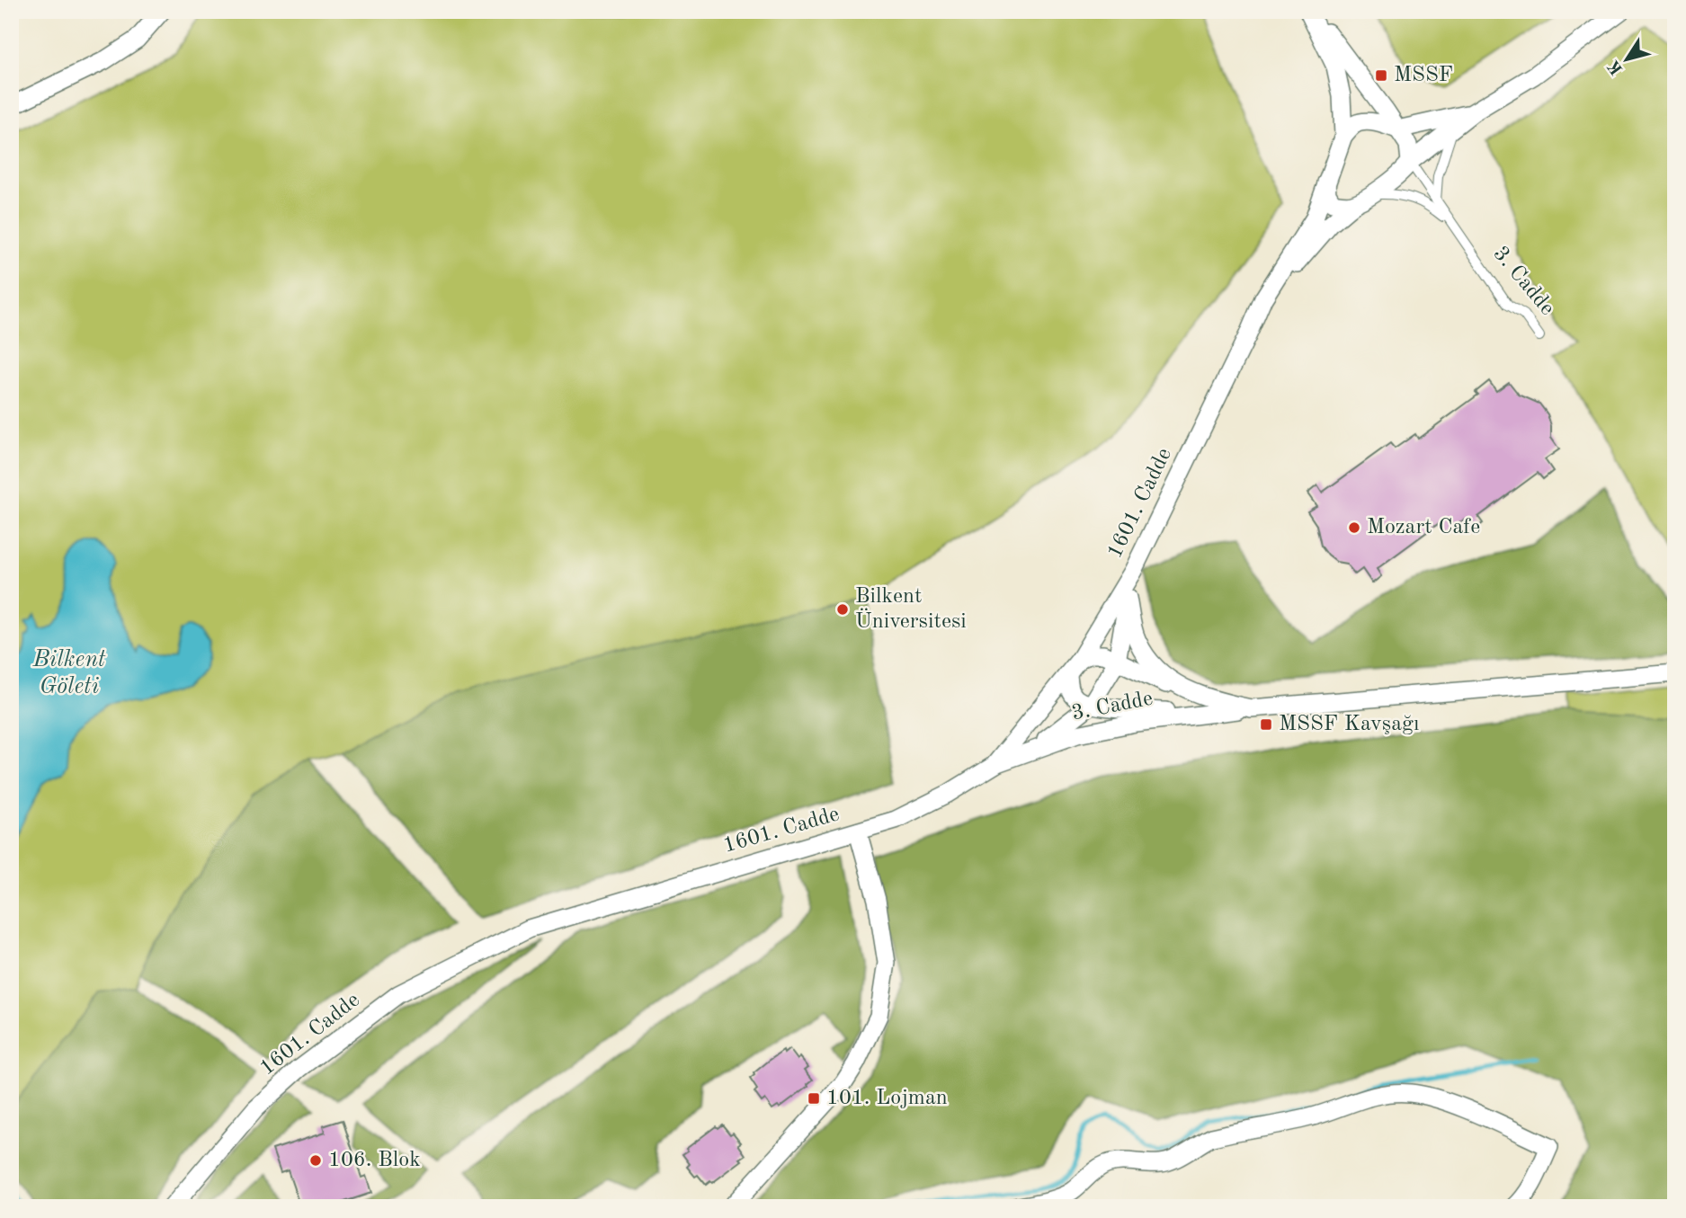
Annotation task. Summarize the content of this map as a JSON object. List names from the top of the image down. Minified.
{"streets":{"street":["3. Cadde","1601. Cadde"]},"crossings":[["3. Cadde","1601. Cadde"]],"water":["Bilkent Göleti"],"places":{"transit":["MSSF","MSSF Kavşağı","101. Lojman"],"other":["Mozart Cafe","Bilkent Üniversitesi","106. Blok"]},"north":"bottom left"}
